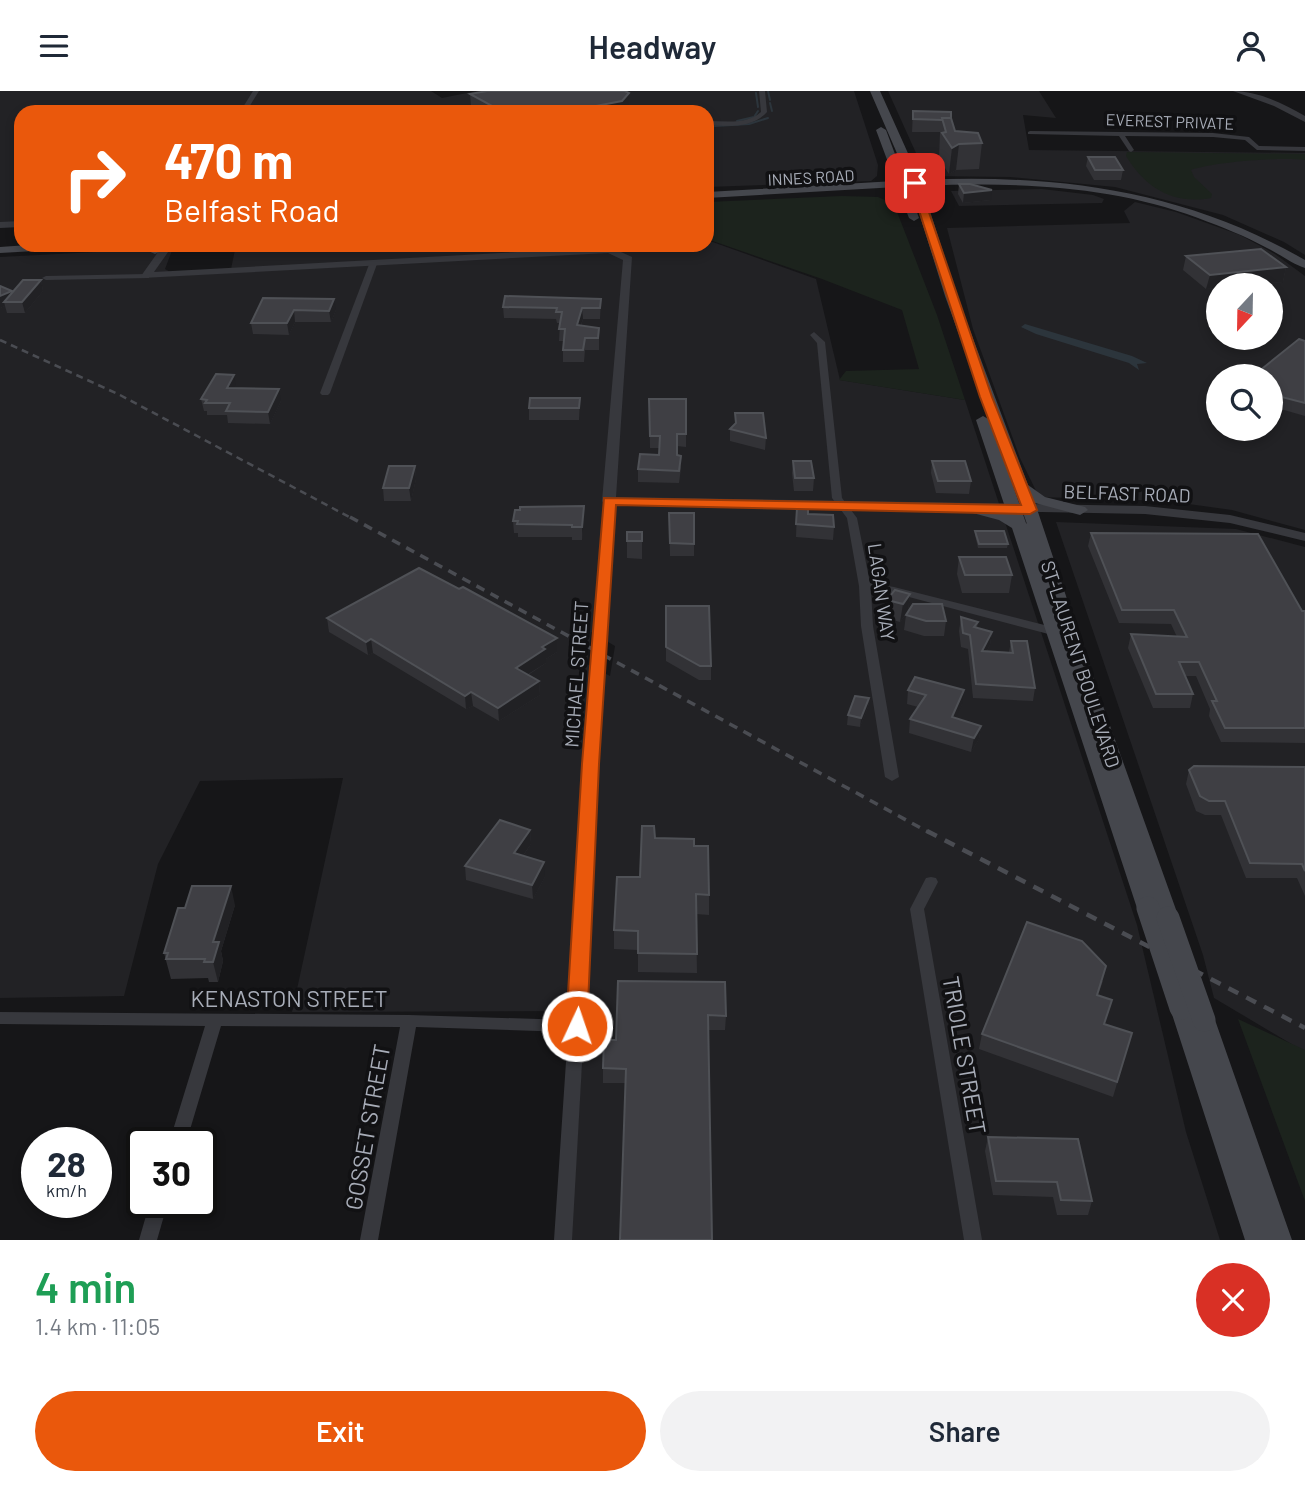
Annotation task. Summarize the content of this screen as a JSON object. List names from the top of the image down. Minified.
{"streets":{"main road":["INNES ROAD","ST-LAURENT BOULEVARD"],"street":["EVEREST PRIVATE","BELFAST ROAD","LAGAN WAY","MICHAEL STREET","KENASTON STREET","TRIOLE STREET","GOSSET STREET"]},"crossings":[["INNES ROAD","ST-LAURENT BOULEVARD"],["BELFAST ROAD","LAGAN WAY"],["BELFAST ROAD","ST-LAURENT BOULEVARD"],["BELFAST ROAD","MICHAEL STREET"],["MICHAEL STREET","KENASTON STREET"],["KENASTON STREET","GOSSET STREET"]],"north":"bottom","page":{"header":"Headway","turn":["470 m","Belfast Road"],"speed":"28 km/h","limit":"30","heading":["4 min","1.4 km · 11:05"],"buttons":["Exit","Share"]}}
